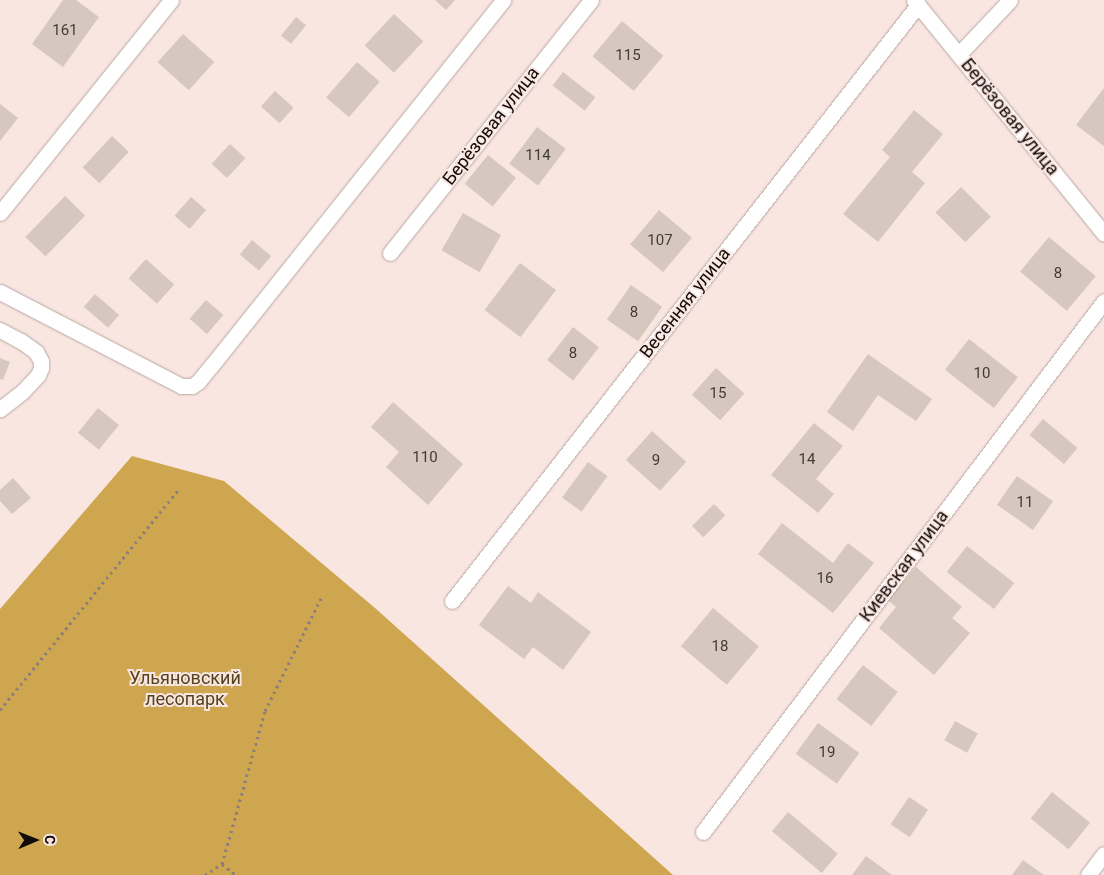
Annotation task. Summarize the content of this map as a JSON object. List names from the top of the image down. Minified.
{"streets":{"street":["Берёзовая улица","Весенняя улица","Киевская улица"]},"crossings":[["Берёзовая улица","Весенняя улица"]],"parks":["Ульяновский лесопарк"],"house_numbers":["161","115","114","107","8","8","8","10","15","110","14","9","11","16","18","19"],"north":"right"}
